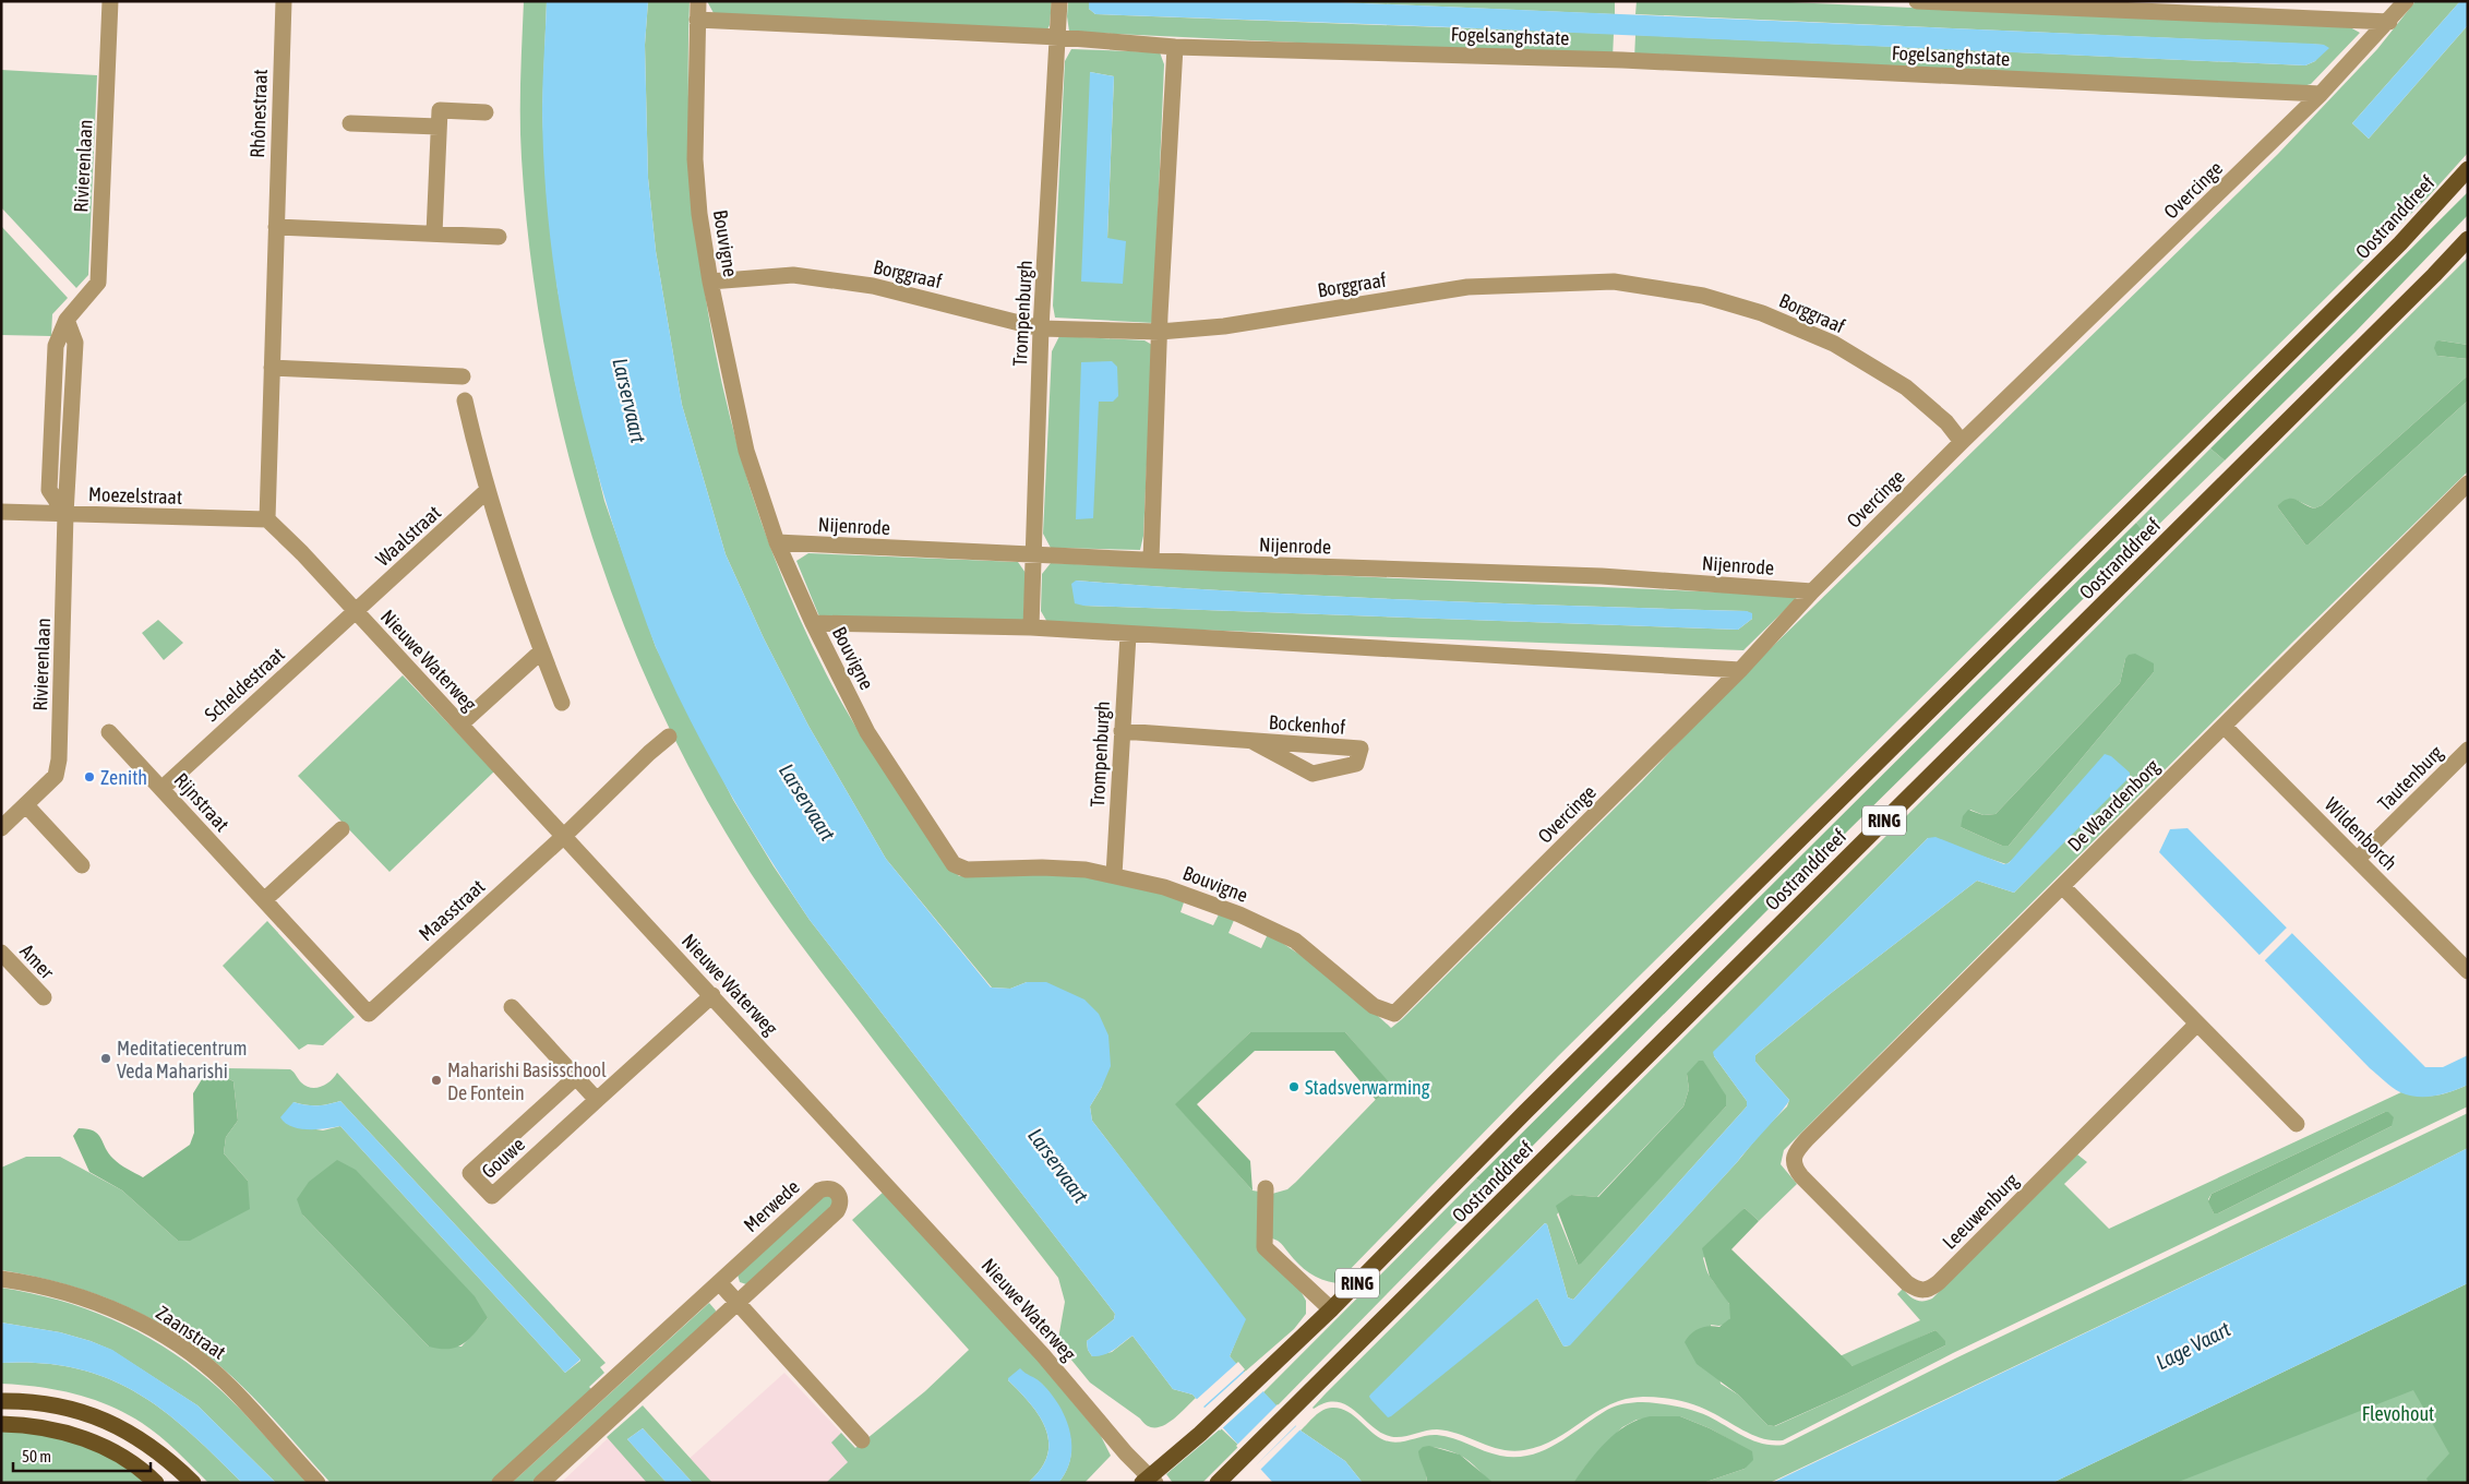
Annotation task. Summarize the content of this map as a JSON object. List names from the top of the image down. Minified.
{"streets":{"main road":["Oostranddreef","RING"],"street":["Fogelsanghstate","Rhônestraat","Rivierenlaan","Overcinge","Bouvigne","Borggraaf","Trompenburgh","Moezelstraat","Nijenrode","Waalstraat","Nieuwe Waterweg","Scheldestraat","Bockenhof","Tautenburg","Rijnstraat","De Waardenborg","Wildenborch","Maasstraat","Amer","Gouwe","Merwede","Leeuwenburg","Zaanstraat"]},"crossings":[["Fogelsanghstate","Overcinge"],["Fogelsanghstate","Bouvigne"],["Fogelsanghstate","Trompenburgh"],["Rhônestraat","Moezelstraat"],["Rhônestraat","Nieuwe Waterweg"],["Rivierenlaan","Moezelstraat"],["Overcinge","Bouvigne"],["Overcinge","Borggraaf"],["Overcinge","Nijenrode"],["Oostranddreef","Nieuwe Waterweg"],["Bouvigne","Borggraaf"],["Bouvigne","Trompenburgh"],["Bouvigne","Nijenrode"],["Borggraaf","Trompenburgh"],["Trompenburgh","Nijenrode"],["Trompenburgh","Bockenhof"],["Moezelstraat","Nieuwe Waterweg"],["Waalstraat","Nieuwe Waterweg"],["Waalstraat","Scheldestraat"],["Nieuwe Waterweg","Scheldestraat"],["Nieuwe Waterweg","Maasstraat"],["Nieuwe Waterweg","Gouwe"],["Scheldestraat","Rijnstraat"],["Tautenburg","Wildenborch"],["Rijnstraat","Maasstraat"],["De Waardenborg","Wildenborch"],["De Waardenborg","Leeuwenburg"]],"water":["Larservaart","Lage Vaart"],"parks":["Flevohout"],"places":["Zenith","Meditatiecentrum Veda Maharishi","Maharishi Basisschool De Fontein","Stadsverwarming"],"scale_bar":"50 m"}
